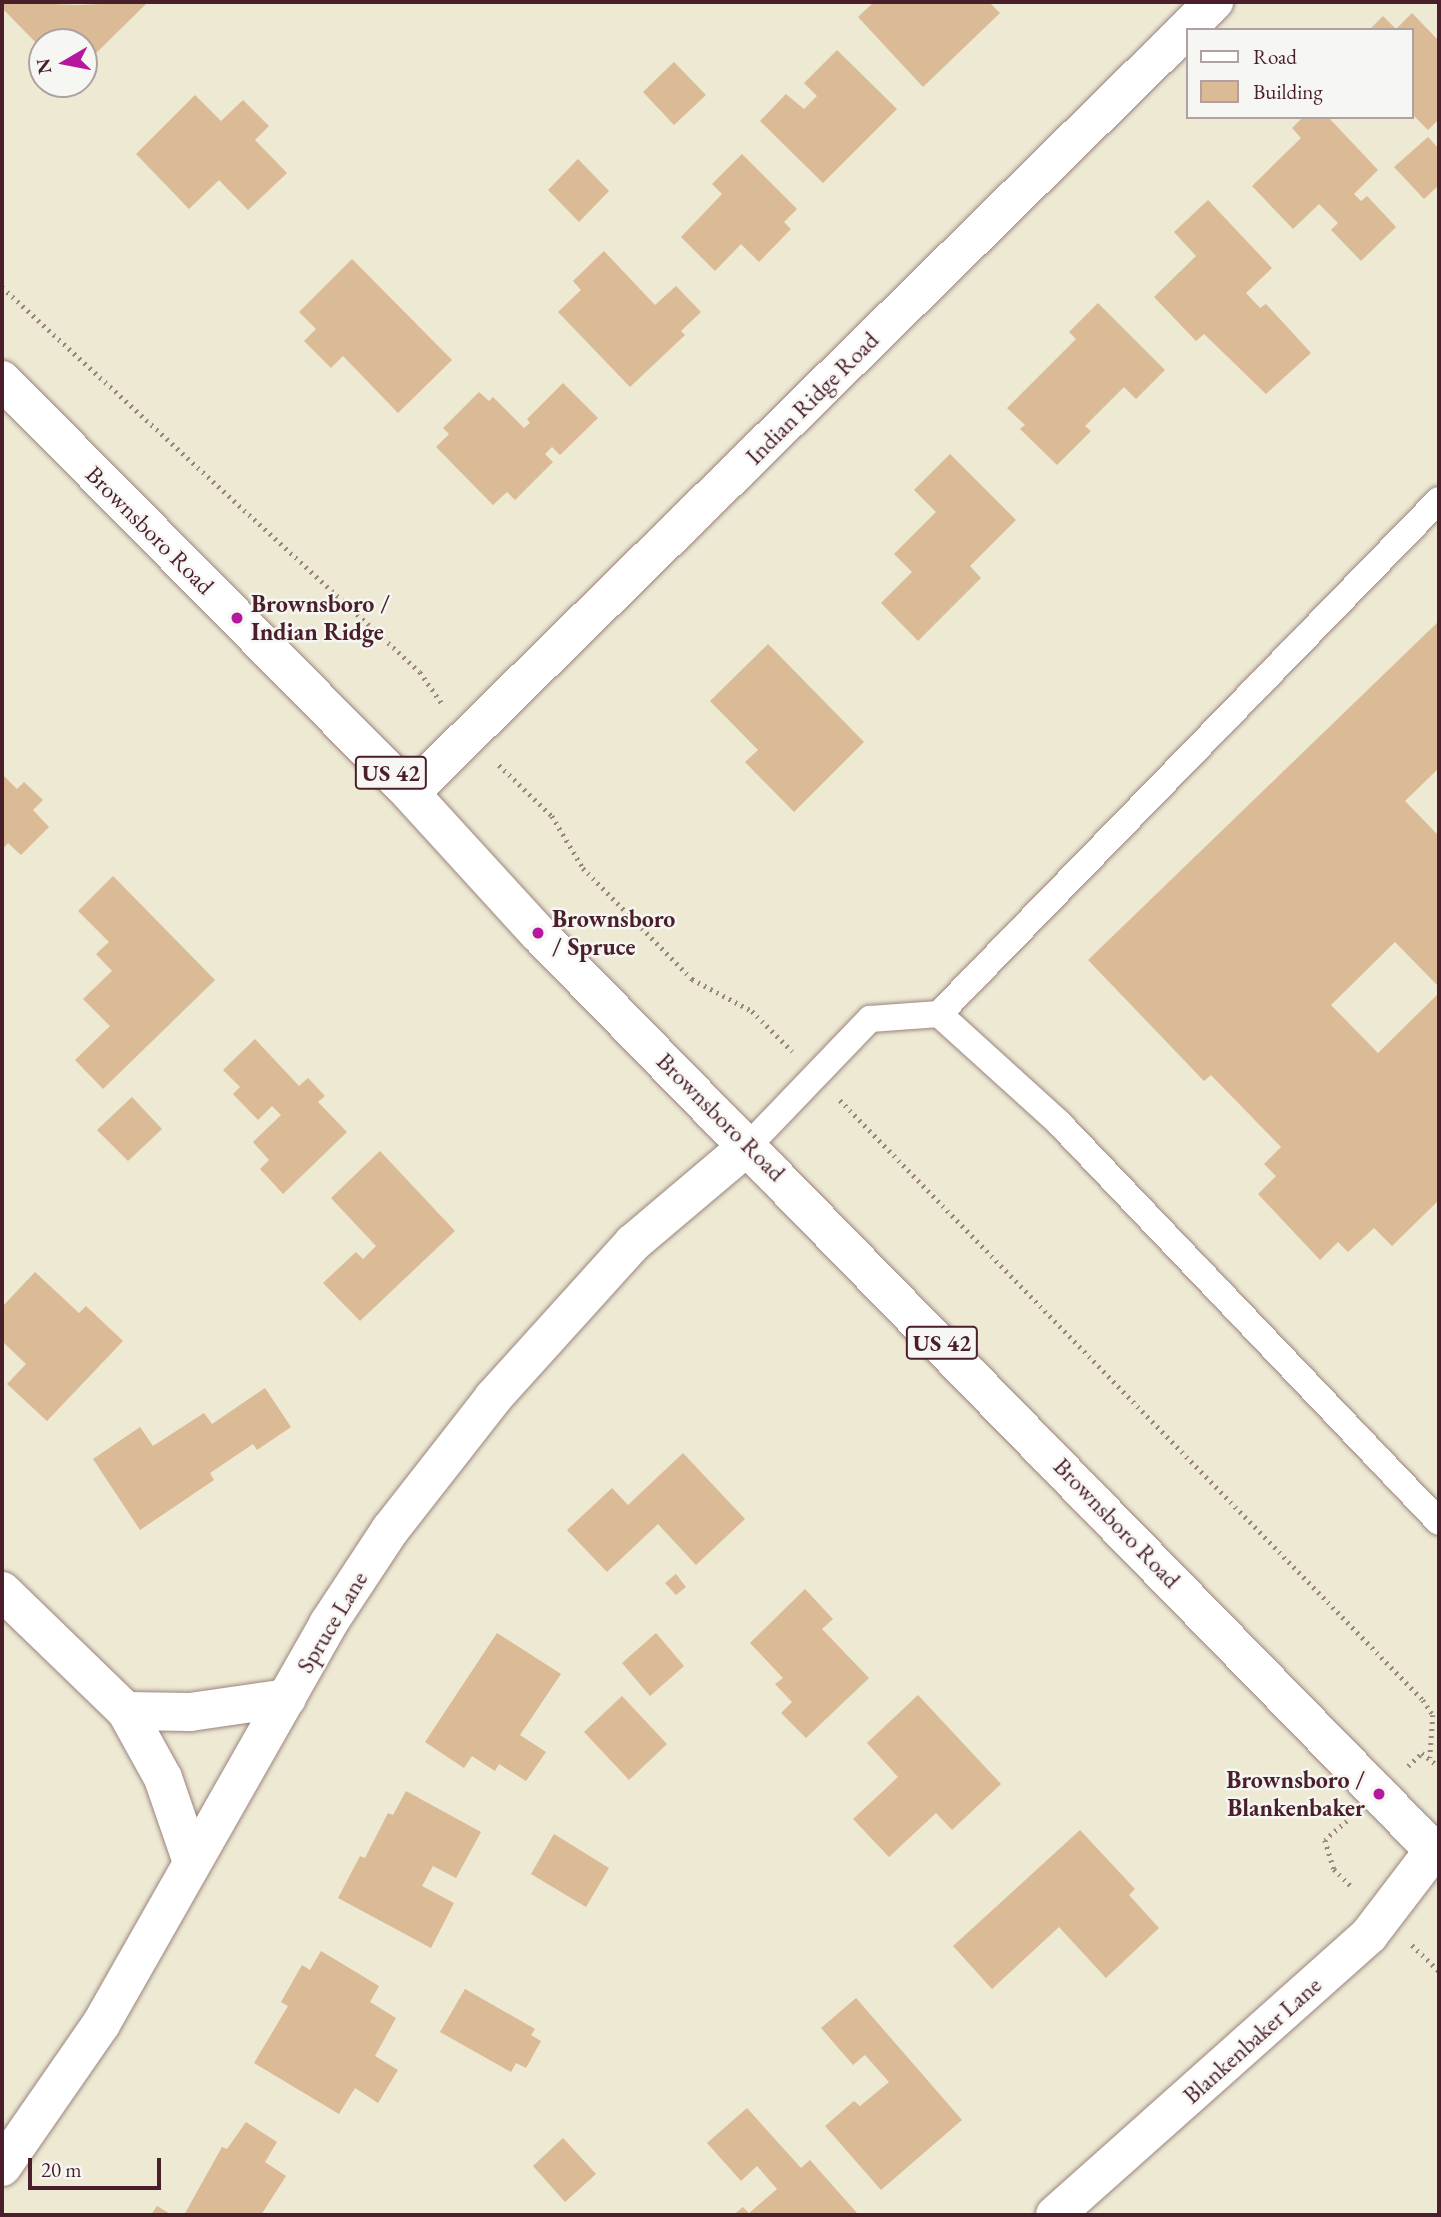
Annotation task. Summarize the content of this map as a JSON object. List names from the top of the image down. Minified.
{"streets":{"street":["Indian Ridge Road","Brownsboro Road","US 42","Spruce Lane","Blankenbaker Lane"]},"crossings":[["Indian Ridge Road","Brownsboro Road"],["Brownsboro Road","Spruce Lane"],["Brownsboro Road","Blankenbaker Lane"]],"places":["Brownsboro / Indian Ridge","Brownsboro / Spruce","Brownsboro / Blankenbaker"],"legend":["Road","Building"],"scale_bar":"20 m","north":"left"}
